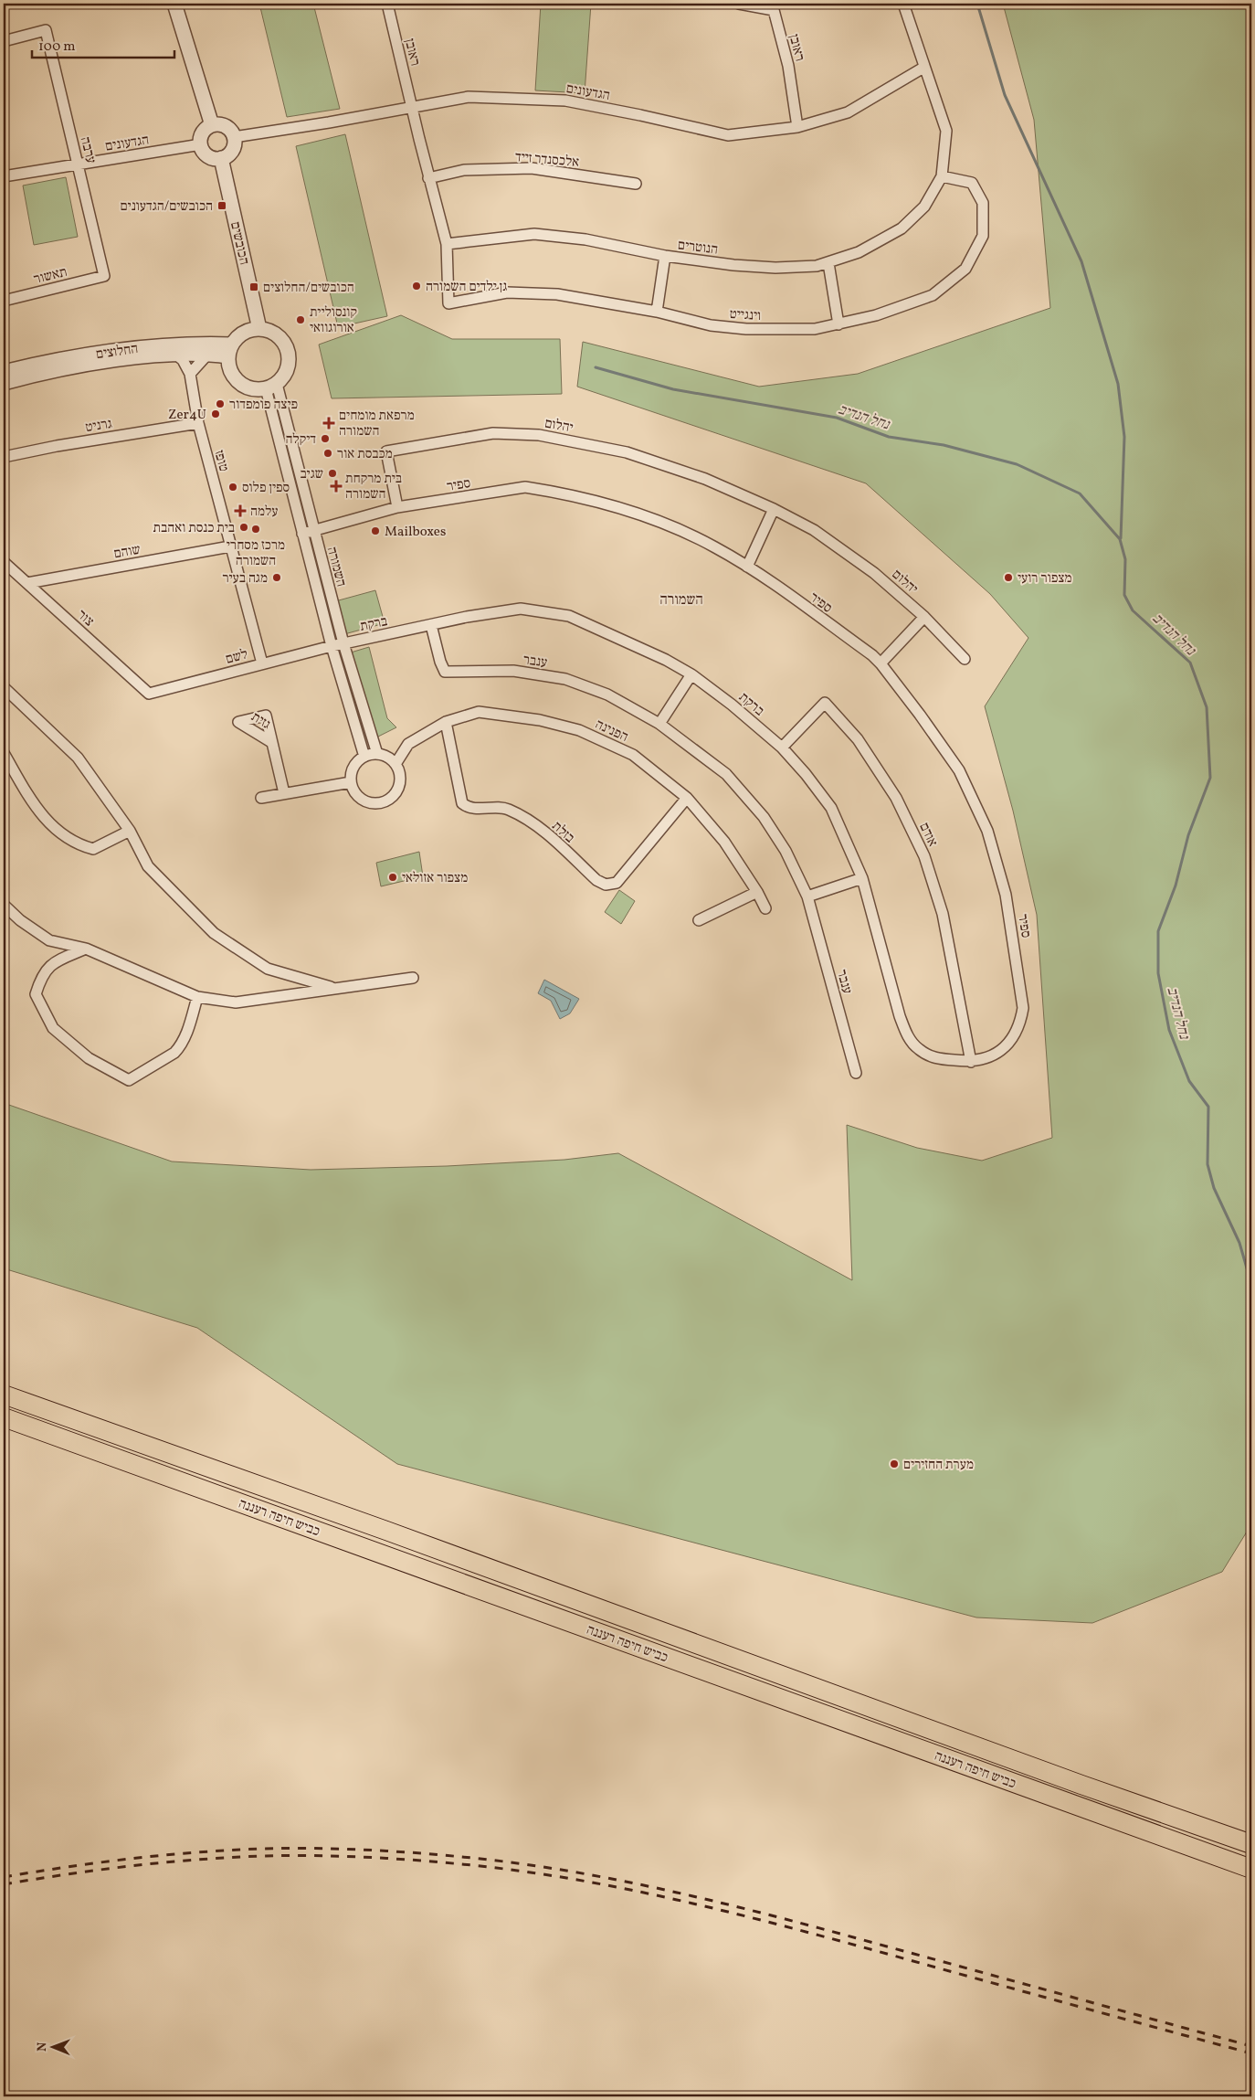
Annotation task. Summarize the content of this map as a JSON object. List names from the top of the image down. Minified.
{"streets":{"highway":["כביש חיפה רעננה"],"street":["ראובן","הגדעונים","ערבה","אלכסנדר זייד","הכובשים","הנוטרים","תאשור","וינגייט","החלוצים","גרניט","יהלום","טופז","ספיר","שוהם","השמורה","צור","ברקת","לשם","ענבר","גזית","הפנינה","בזלת","אודם"]},"crossings":[["ראובן","הגדעונים"],["הגדעונים","ערבה"],["הגדעונים","הכובשים"],["הגדעונים","הנוטרים"],["ערבה","תאשור"],["הכובשים","החלוצים"],["הכובשים","השמורה"],["הנוטרים","וינגייט"],["החלוצים","טופז"],["החלוצים","השמורה"],["גרניט","טופז"],["יהלום","ספיר"],["טופז","שוהם"],["טופז","לשם"],["ספיר","השמורה"],["ספיר","ברקת"],["ספיר","אודם"],["שוהם","צור"],["השמורה","ברקת"],["השמורה","לשם"],["השמורה","הפנינה"],["צור","לשם"],["ברקת","לשם"],["ברקת","ענבר"],["ברקת","אודם"],["הפנינה","בזלת"]],"districts":["השמורה"],"water":["נחל הנדיב"],"places":{"transit":["הכובשים/הגדעונים","הכובשים/החלוצים"],"other":["גן ילדים השמורה","קונסוליית אורוגוואי","פיצה פומפדור","Zer4U","דיקלה","מכבסת אור","שגיב","ספין פלוס","בית כנסת ואהבת","מרכז מסחרי השמורה","Mailboxes","מגה בעיר","מצפור רועי","מצפור אזולאי","מערת החזירים"],"health":["מרפאת מומחים השמורה","בית מרקחת השמורה","עלמה"]},"scale_bar":"100 m","north":"left"}
